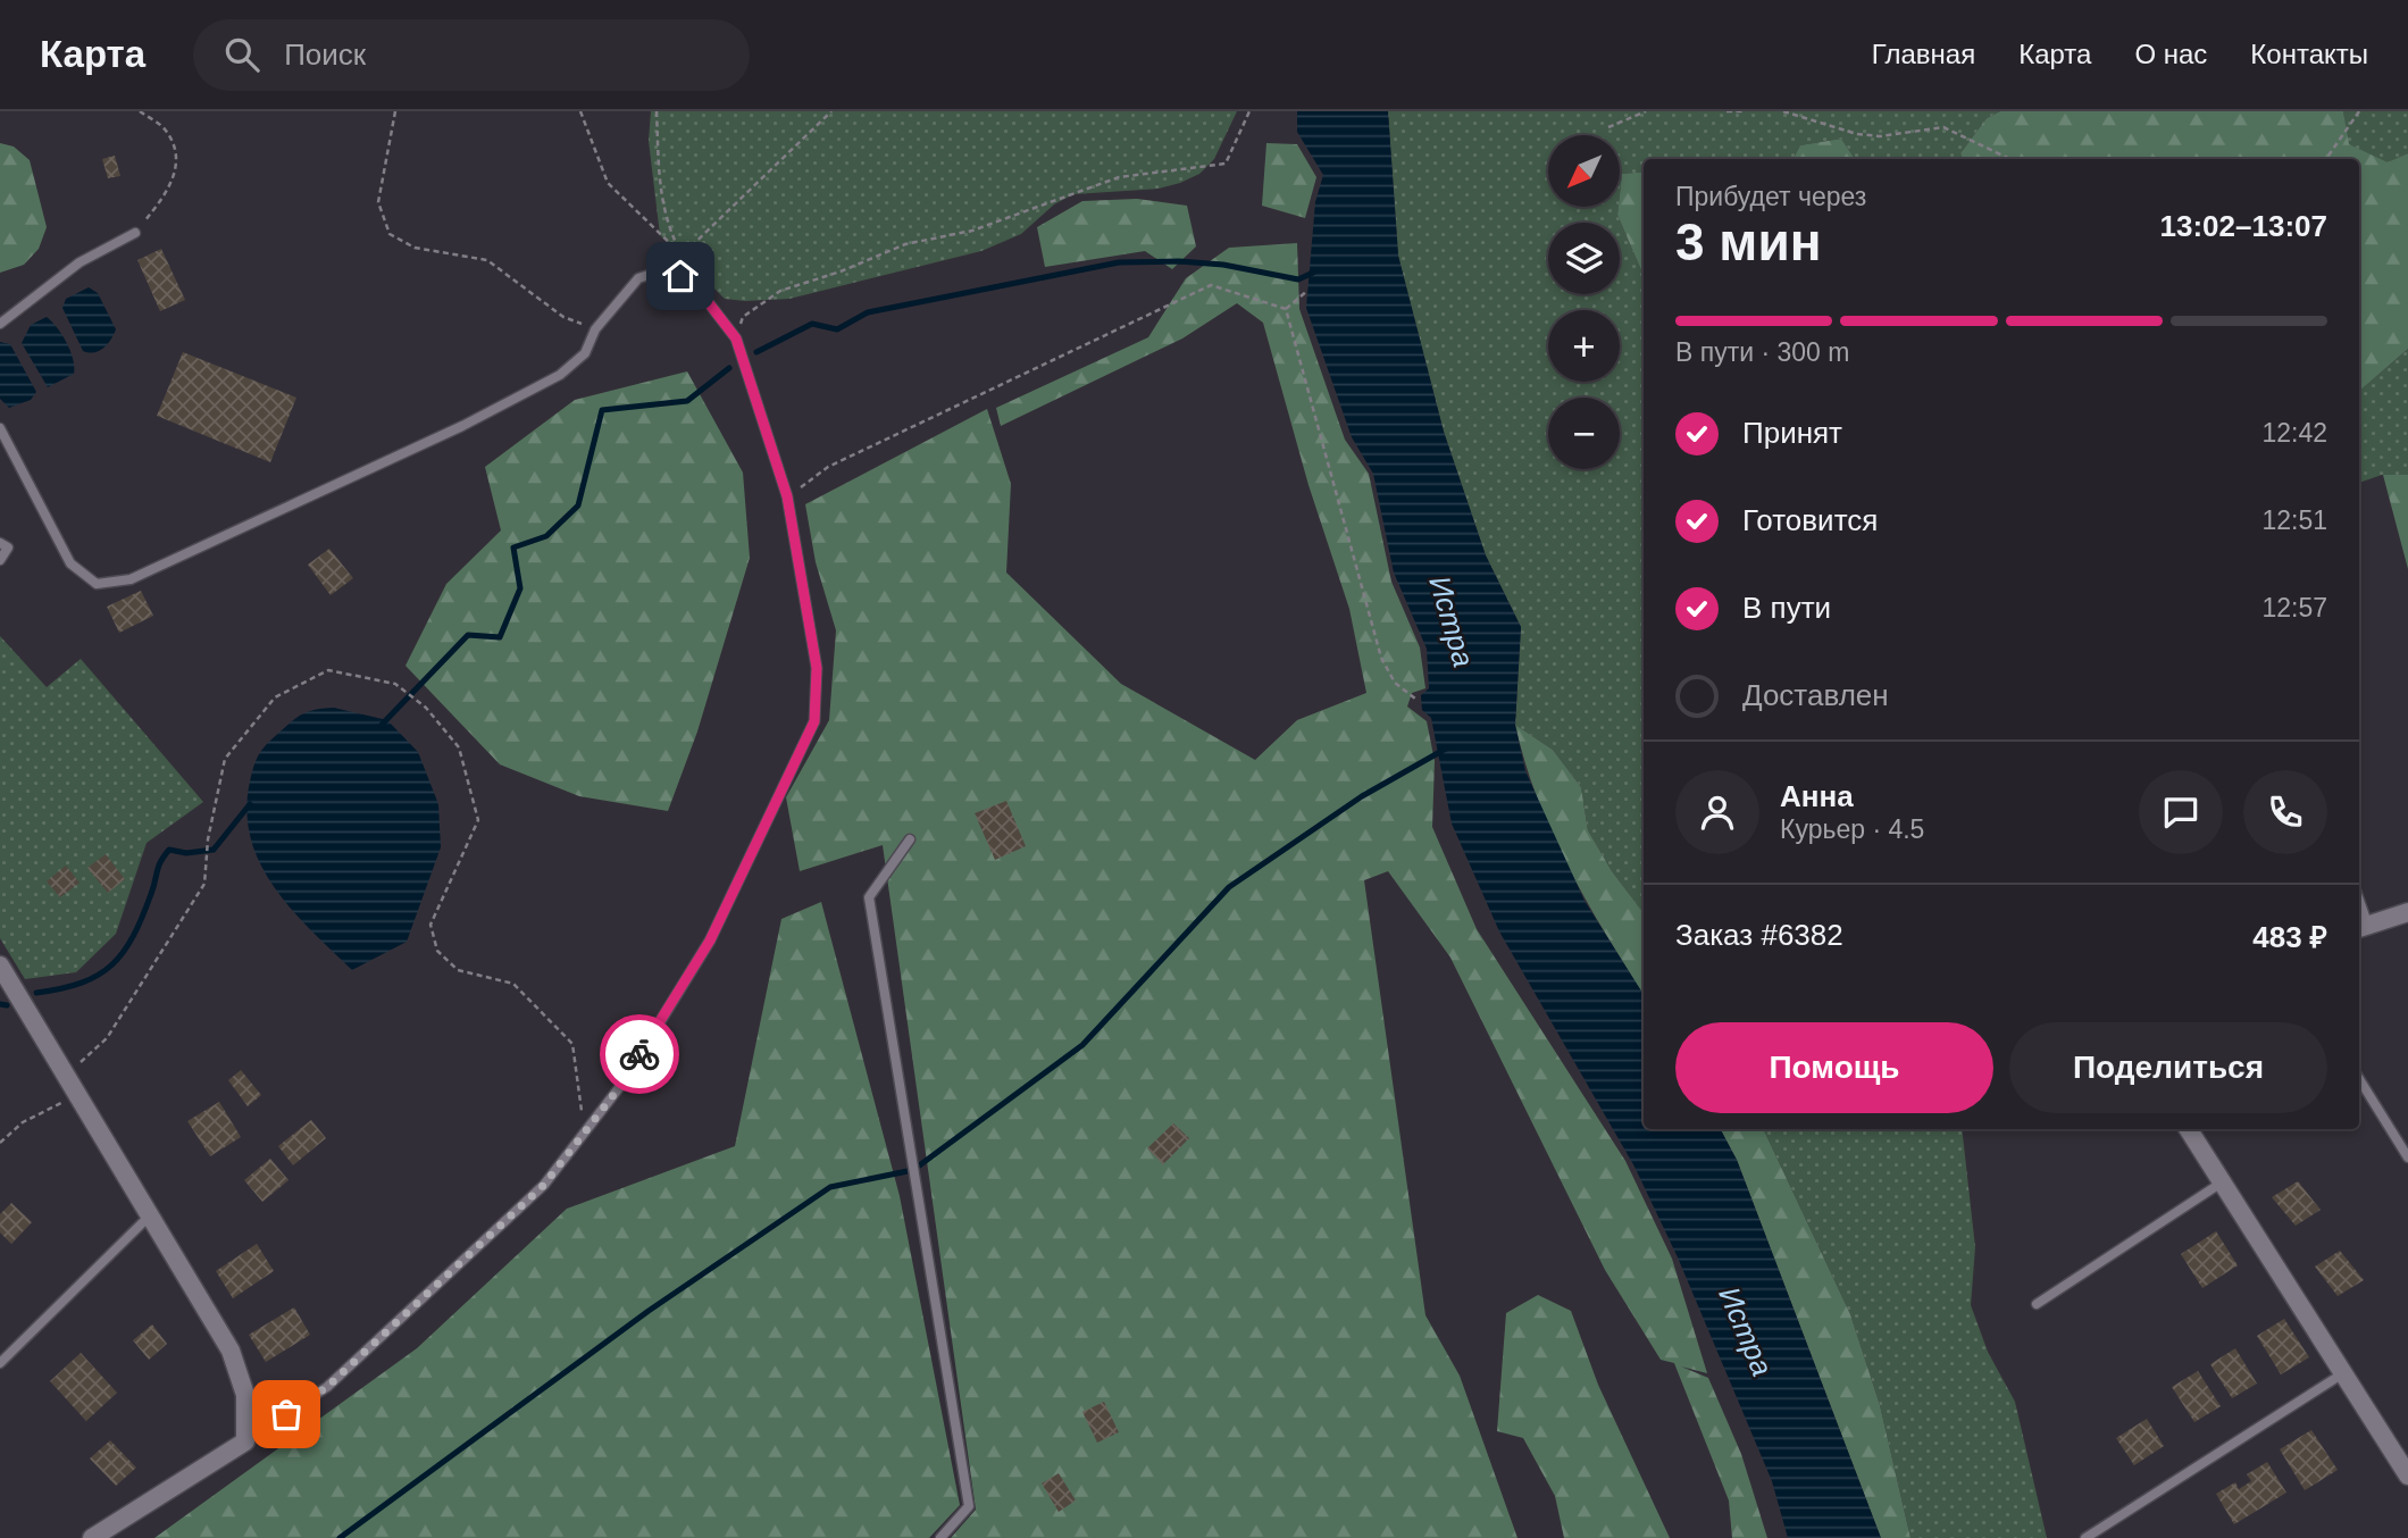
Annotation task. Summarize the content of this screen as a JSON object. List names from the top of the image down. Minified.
{"water":["Истра"],"north":"bottom left","page":{"header":"Карта","search":"Поиск","nav":["Главная","Карта","О нас","Контакты"],"map_buttons":["+","−"],"heading":["3 мин","Прибудет через","13:02–13:07"],"panel":["Анна","Курьер · 4.5","Заказ #6382","483 ₽"],"bar":"В пути · 300 m","list":[["Принят","12:42"],["Готовится","12:51"],["В пути","12:57"],"Доставлен"],"buttons":["Помощь","Поделиться"]}}
